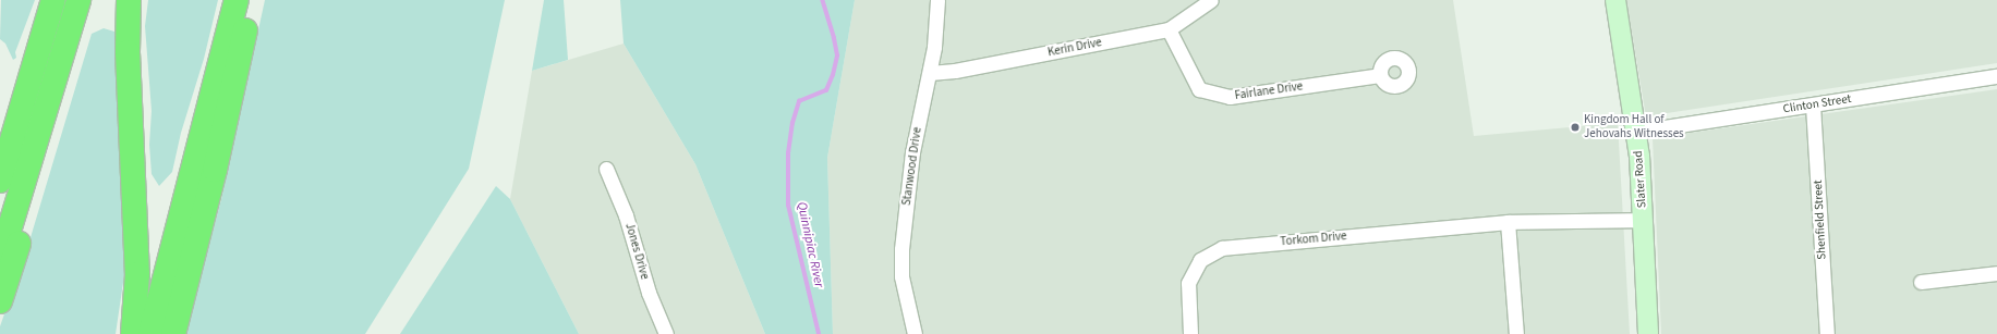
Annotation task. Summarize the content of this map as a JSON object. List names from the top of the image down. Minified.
{"streets":{"main road":["Slater Road"],"street":["Kerin Drive","Fairlane Drive","Clinton Street","Stanwood Drive","Shenfield Street","Torkom Drive","Jones Drive"]},"crossings":[["Kerin Drive","Fairlane Drive"],["Kerin Drive","Stanwood Drive"],["Clinton Street","Slater Road"],["Clinton Street","Shenfield Street"],["Slater Road","Torkom Drive"]],"water":["Quinnipiac River"],"places":["Kingdom Hall of Jehovahs Witnesses"]}
